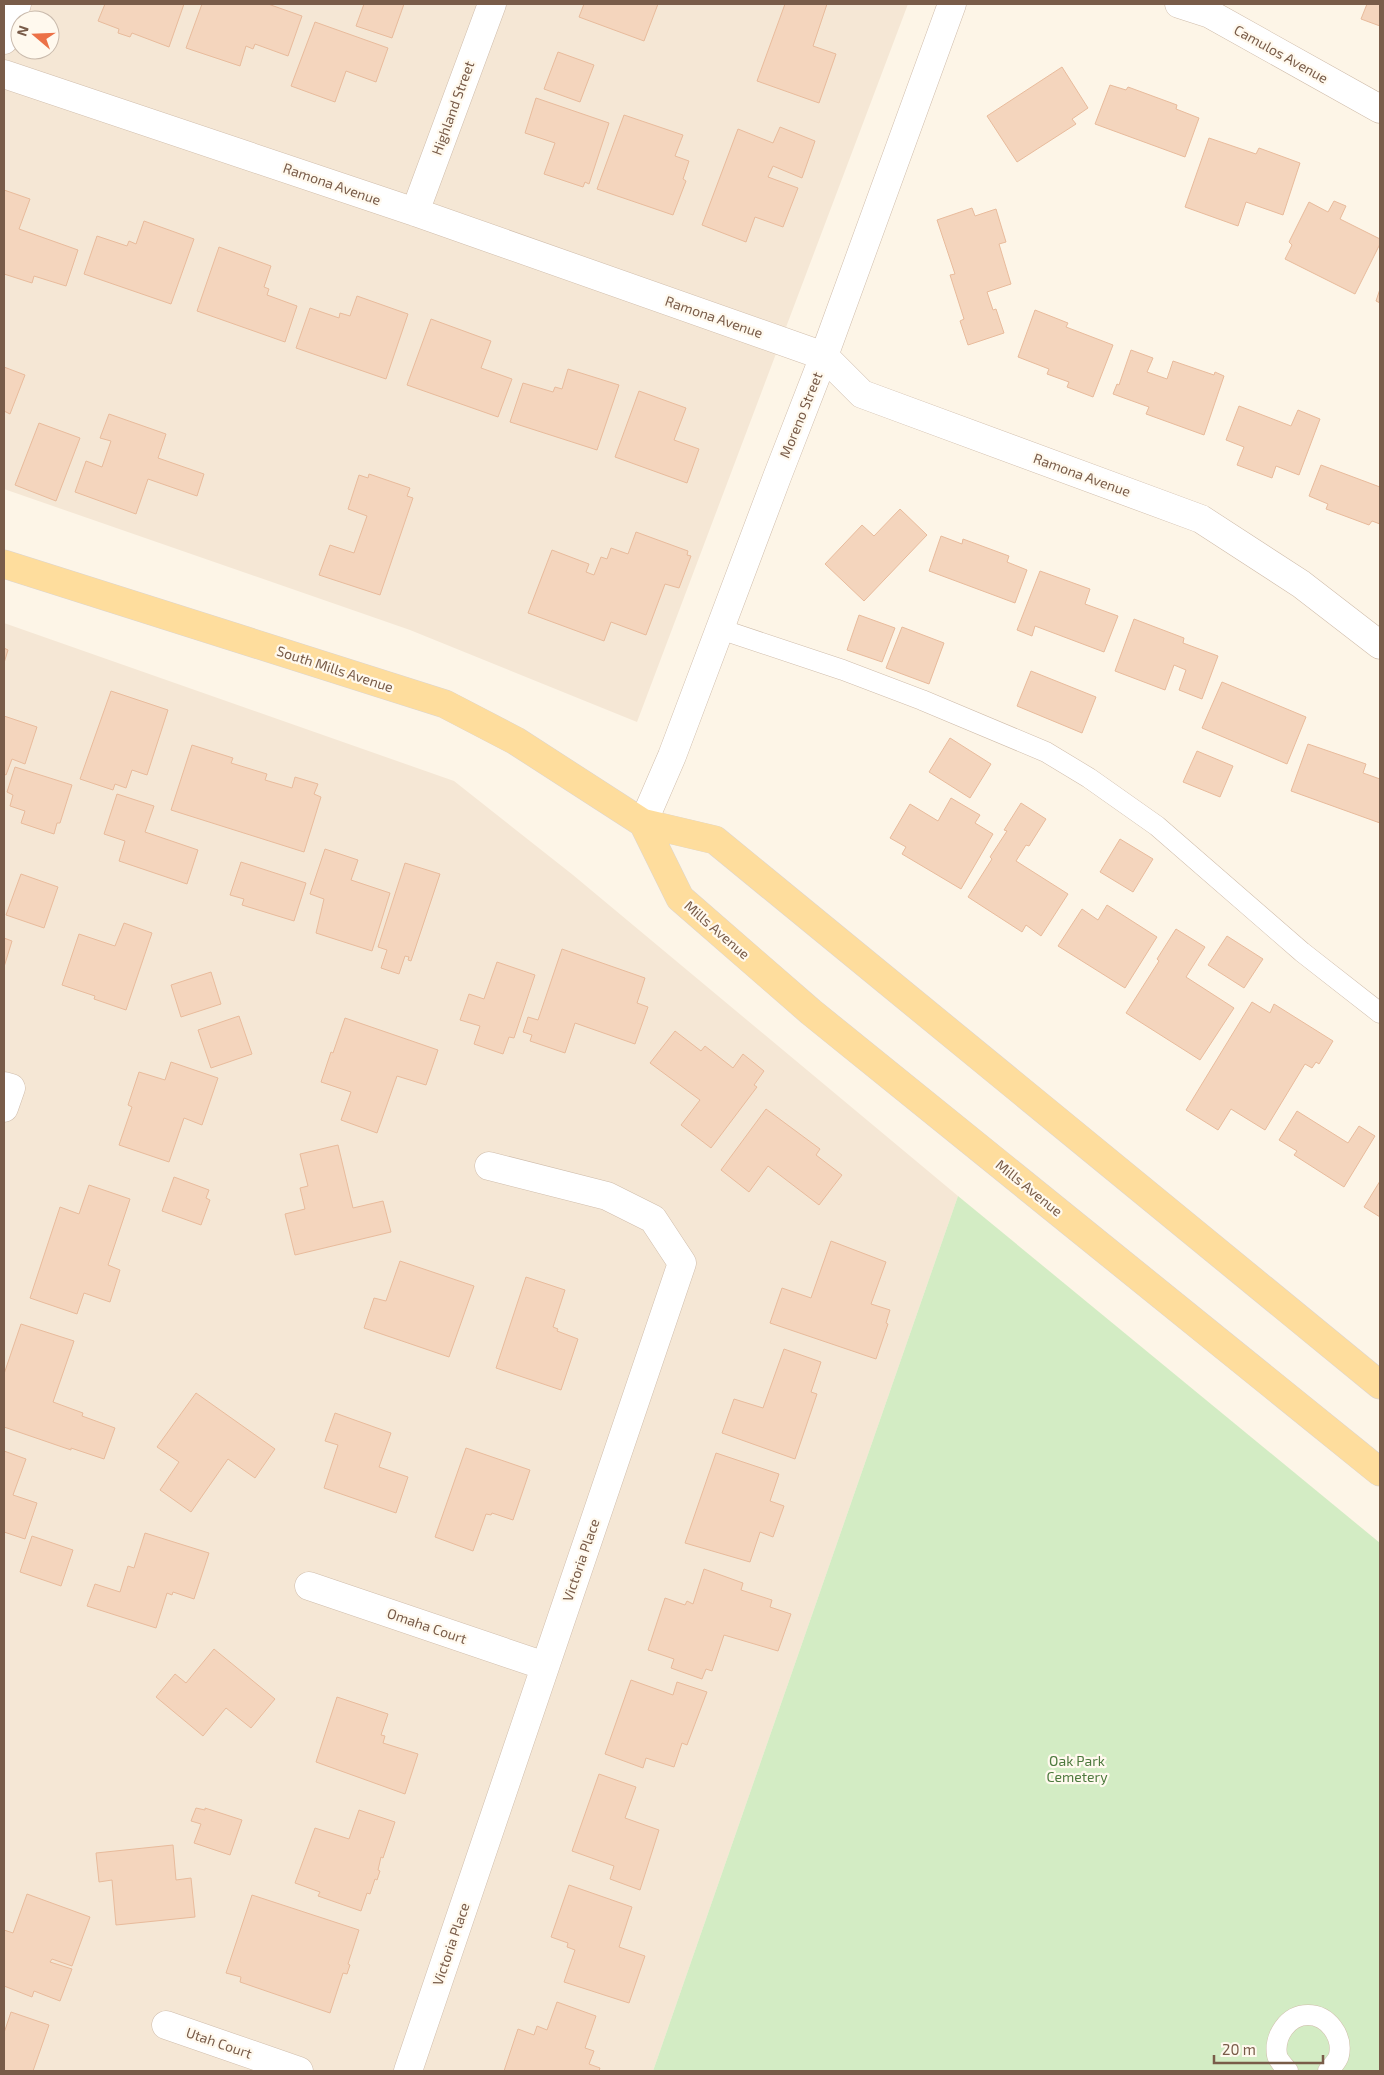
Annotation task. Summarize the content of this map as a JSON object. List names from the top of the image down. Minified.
{"streets":{"main road":["South Mills Avenue","Mills Avenue"],"street":["Camulos Avenue","Highland Street","Ramona Avenue","Moreno Street","Victoria Place","Omaha Court","Utah Court"]},"crossings":[["Highland Street","Ramona Avenue"],["Ramona Avenue","Moreno Street"],["Moreno Street","South Mills Avenue"],["Moreno Street","Mills Avenue"],["South Mills Avenue","Mills Avenue"],["Victoria Place","Omaha Court"]],"parks":["Oak Park Cemetery"],"scale_bar":"20 m","north":"left"}
